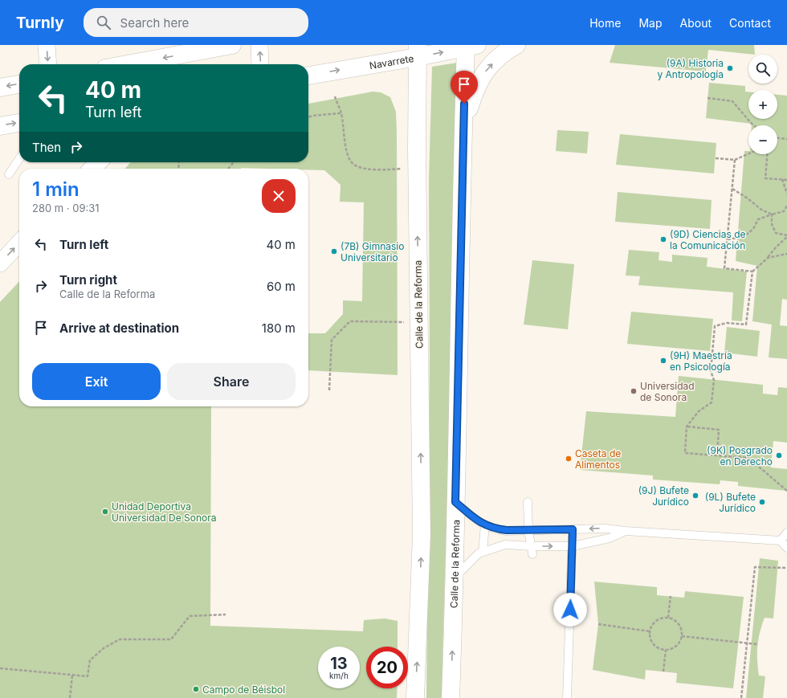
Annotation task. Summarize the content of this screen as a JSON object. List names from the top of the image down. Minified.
{"streets":{"main road":["Navarrete","Calle de la Reforma"]},"crossings":[["Navarrete","Calle de la Reforma"]],"one_way":["Navarrete"],"places":["(9A) Historia y Antropología","(9D) Ciencias de la Comunicación","(7B) Gimnasio Universitario","(9H) Maestría en Psicología","Universidad de Sonora","(9K) Posgrado en Derecho","Caseta de Alimentos","(9J) Bufete Jurídico","(9L) Bufete Jurídico","Unidad Deportiva Universidad De Sonora","Campo de Béisbol"],"page":{"header":"Turnly","search":"Search here","nav":["Home","Map","About","Contact"],"map_buttons":["+","−"],"turn":["40 m","Turn left"],"then":"Then","heading":["1 min","280 m · 09:31"],"list":[{"name":"Turn left","value":"40 m"},{"name":"Turn right","note":"Calle de la Reforma","value":"60 m"},{"name":"Arrive at destination","value":"180 m"}],"buttons":["Exit","Share"],"speed":"13 km/h","limit":"20"}}
